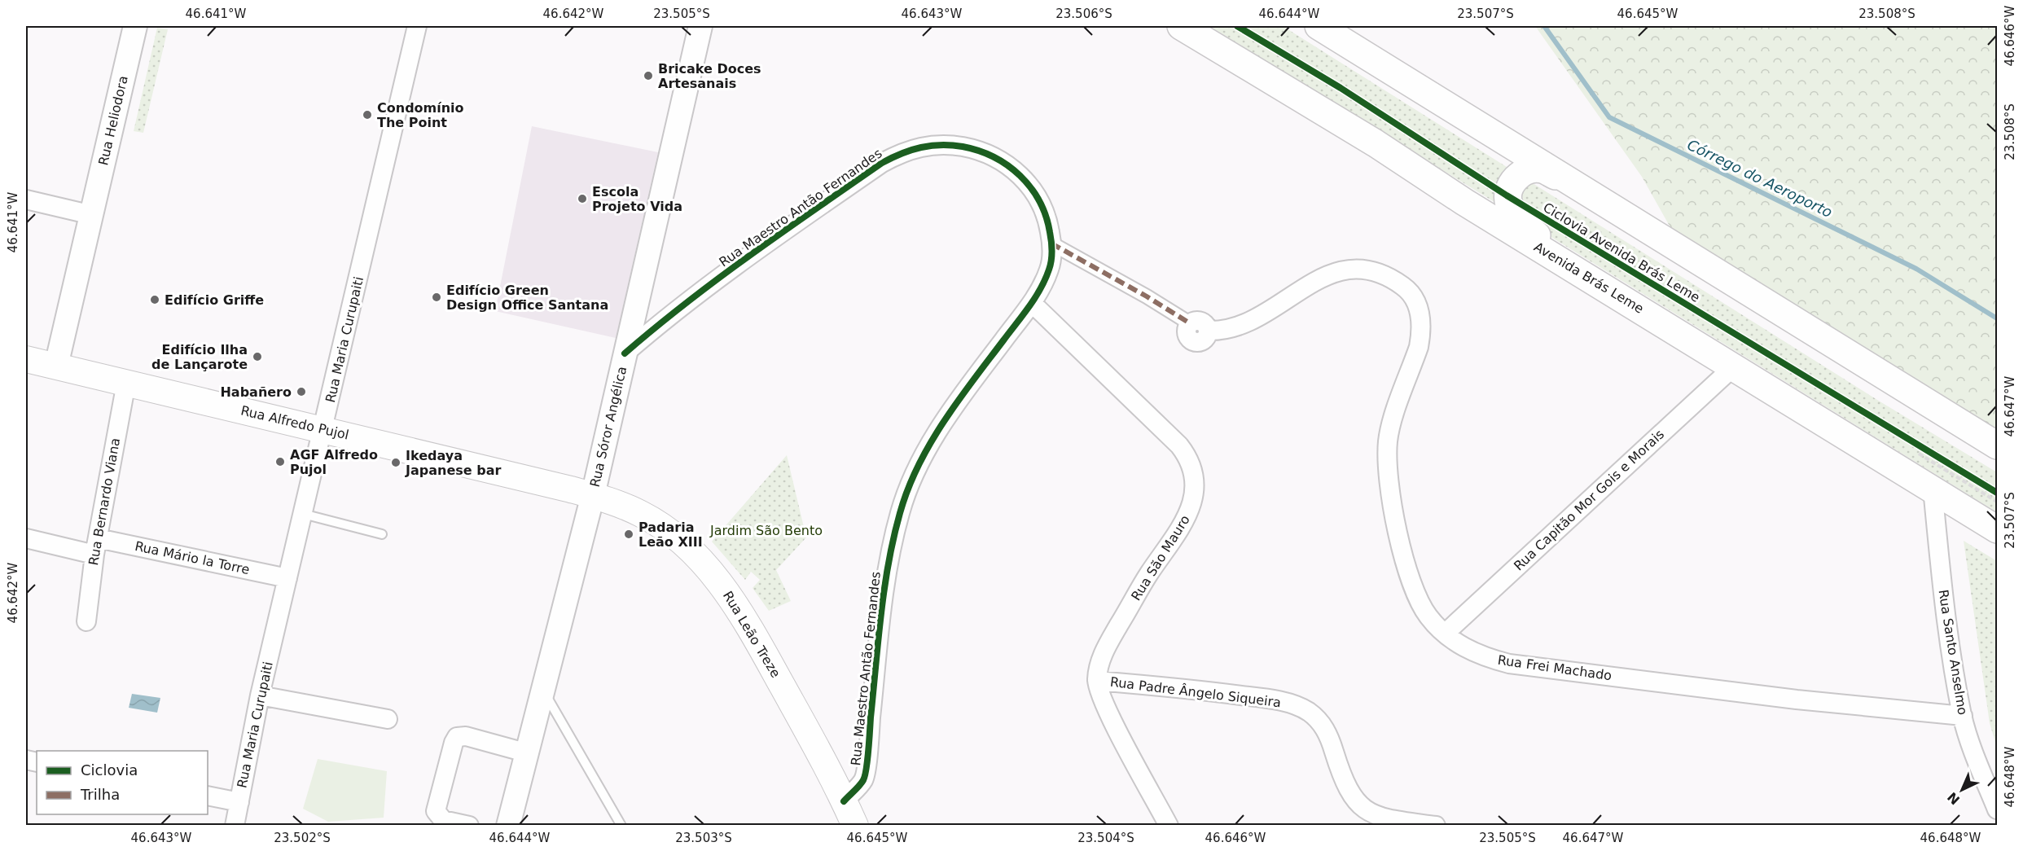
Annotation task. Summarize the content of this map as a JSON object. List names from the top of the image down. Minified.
{"streets":{"main road":["Avenida Brás Leme","Rua Alfredo Pujol","Rua Leão Treze"],"street":["Rua Heliodora","Rua Maestro Antão Fernandes","Rua Maria Curupaiti","Rua Sóror Angélica","Rua Capitão Mor Gois e Morais","Rua Bernardo Viana","Rua Mário la Torre","Rua São Mauro","Rua Santo Anselmo","Rua Frei Machado","Rua Padre Ângelo Siqueira"],"cycle path":["Ciclovia Avenida Brás Leme"]},"crossings":[["Rua Heliodora","Rua Alfredo Pujol"],["Rua Maestro Antão Fernandes","Rua Sóror Angélica"],["Rua Maestro Antão Fernandes","Rua São Mauro"],["Rua Maestro Antão Fernandes","Rua Leão Treze"],["Avenida Brás Leme","Rua Capitão Mor Gois e Morais"],["Avenida Brás Leme","Rua Santo Anselmo"],["Rua Maria Curupaiti","Rua Alfredo Pujol"],["Rua Maria Curupaiti","Rua Mário la Torre"],["Rua Alfredo Pujol","Rua Sóror Angélica"],["Rua Alfredo Pujol","Rua Bernardo Viana"],["Rua Alfredo Pujol","Rua Leão Treze"],["Rua Sóror Angélica","Rua Leão Treze"],["Rua Capitão Mor Gois e Morais","Rua Frei Machado"],["Rua Bernardo Viana","Rua Mário la Torre"],["Rua São Mauro","Rua Padre Ângelo Siqueira"],["Rua Santo Anselmo","Rua Frei Machado"]],"water":["Córrego do Aeroporto"],"parks":["Jardim São Bento"],"places":["Bricake Doces Artesanais","Condomínio The Point","Escola Projeto Vida","Edifício Green Design Office Santana","Edifício Griffe","Edifício Ilha de Lançarote","Habañero","AGF Alfredo Pujol","Ikedaya Japanese bar","Padaria Leão XIII"],"legend":["Ciclovia","Trilha"],"north":"bottom left","coordinates":["46.641°W","46.642°W","23.505°S","46.643°W","23.506°S","46.644°W","23.507°S","46.645°W","23.508°S","46.646°W","46.647°W","46.648°W","23.502°S","23.503°S","23.504°S"]}
